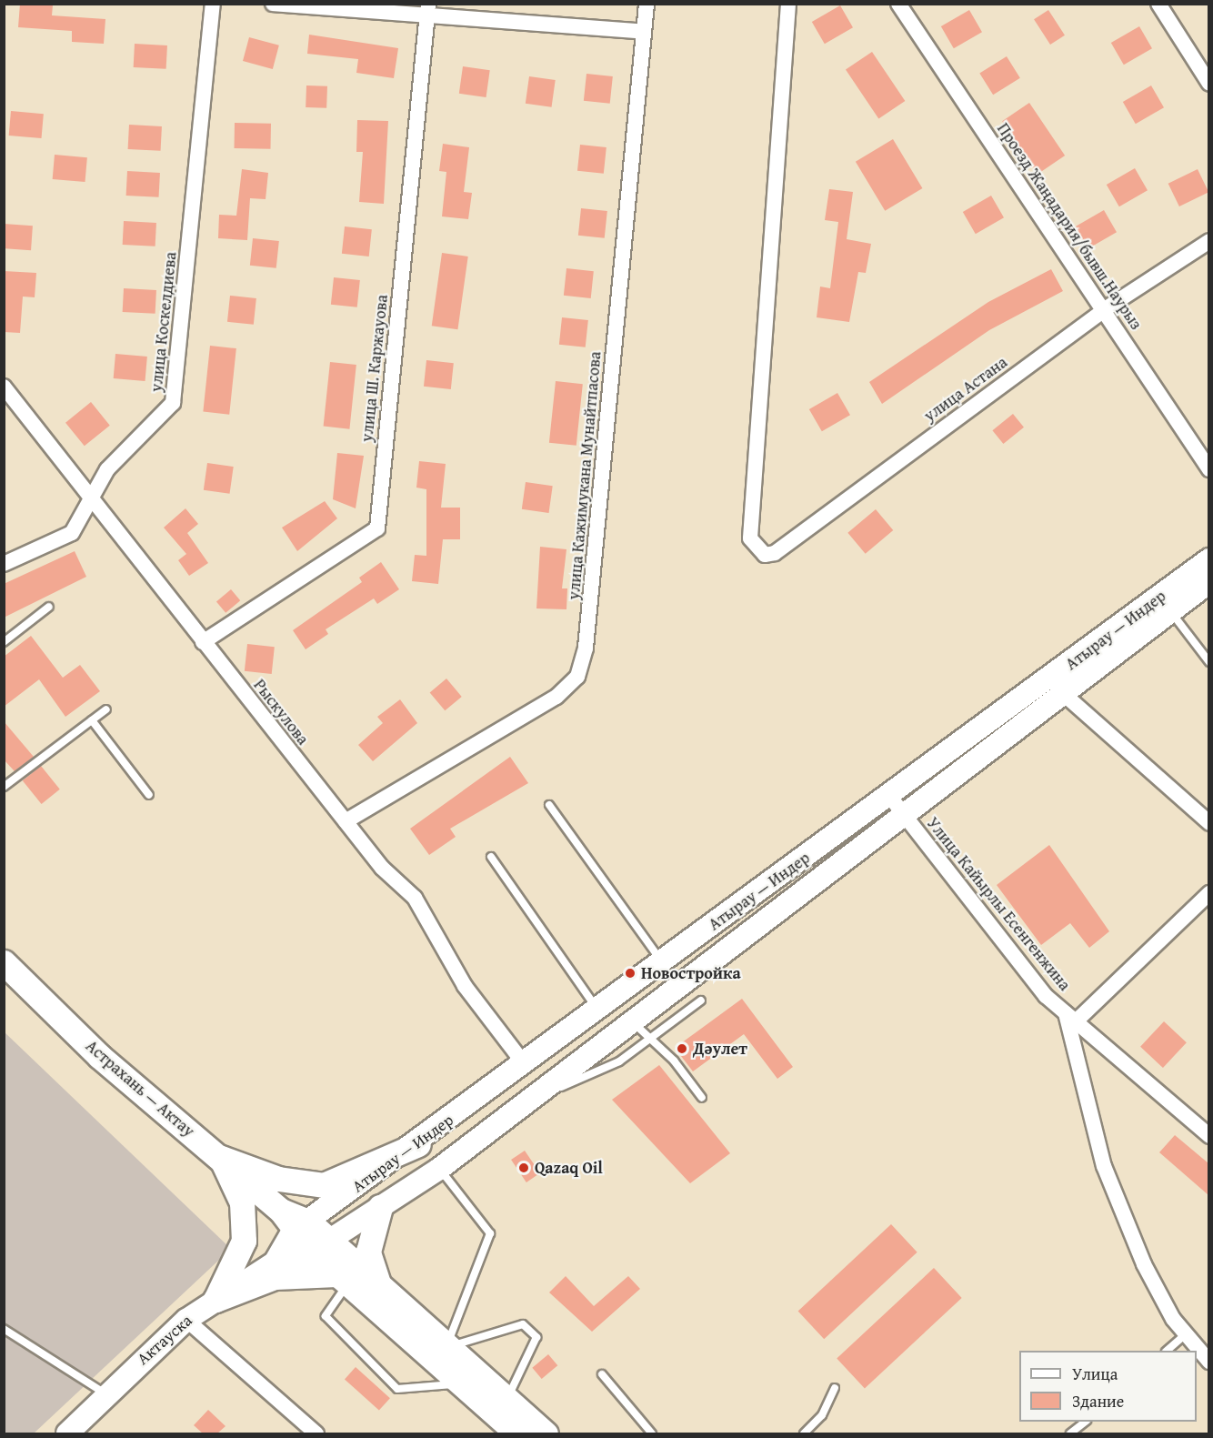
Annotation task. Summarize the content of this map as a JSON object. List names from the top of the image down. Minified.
{"streets":{"highway":["Астрахань — Актау"],"main road":["Атырау — Индер","Актауска"],"street":["Проезд Жаңадария/бывш.Наурыз","улица Коскелдиева","улица Ш. Каржауова","улица Астана","улица Кажимукана Мунайтпасова","Рыскулова","Улица Кайырлы Есенгенжина"]},"crossings":[["Проезд Жаңадария/бывш.Наурыз","улица Астана"],["улица Коскелдиева","Рыскулова"],["улица Ш. Каржауова","Рыскулова"],["улица Кажимукана Мунайтпасова","Рыскулова"],["Атырау — Индер","Рыскулова"],["Атырау — Индер","Улица Кайырлы Есенгенжина"],["Атырау — Индер","Астрахань — Актау"],["Атырау — Индер","Актауска"],["Астрахань — Актау","Актауска"]],"places":["Новостройка","Дәулет","Qazaq Oil"],"legend":["Улица","Здание"]}
